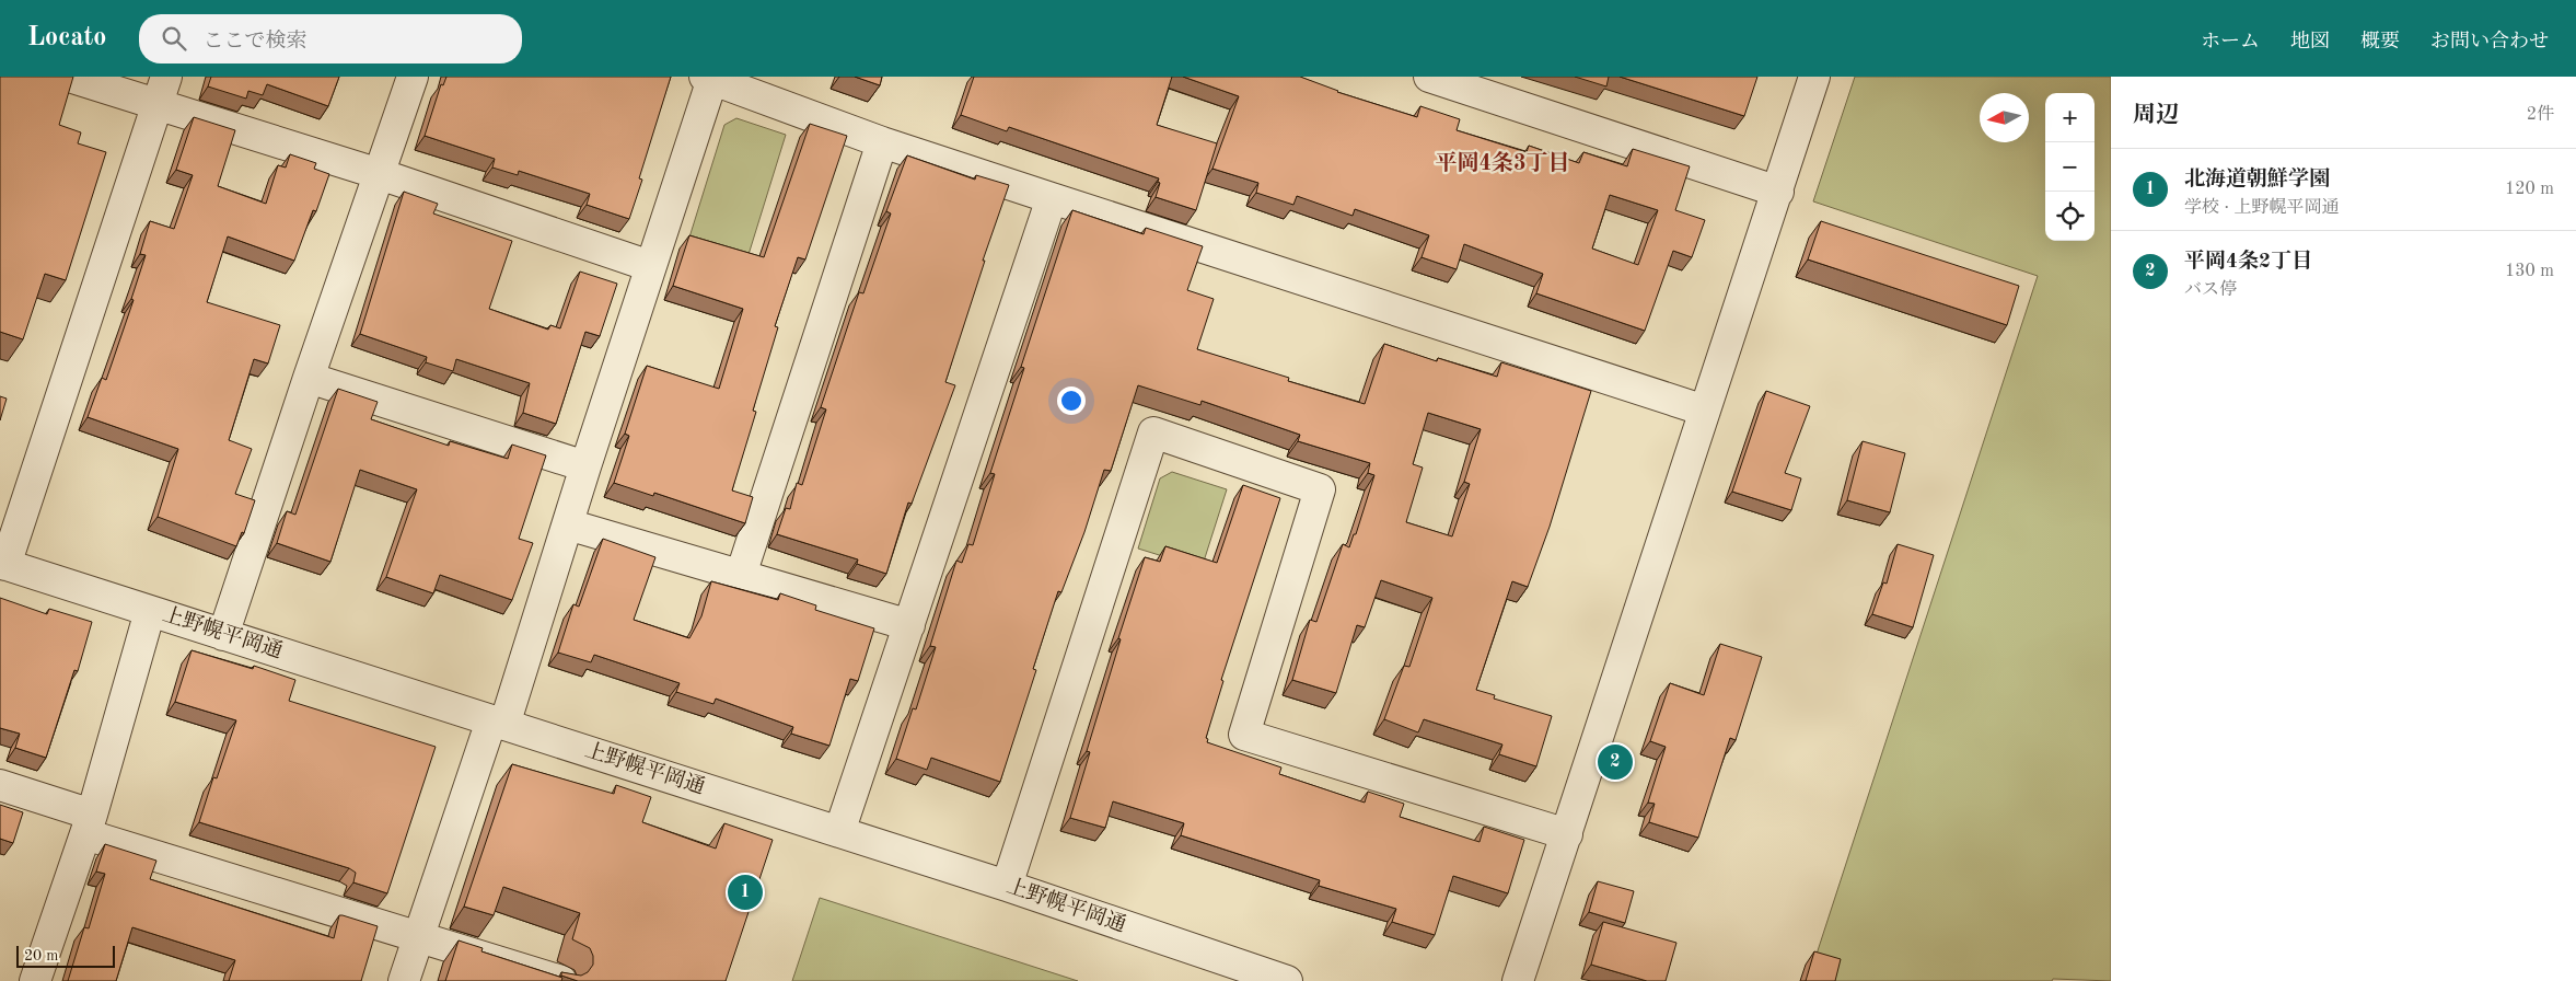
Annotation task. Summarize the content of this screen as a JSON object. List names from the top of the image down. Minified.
{"streets":{"street":["上野幌平岡通"]},"districts":["平岡4条3丁目"],"scale_bar":"20 m","north":"left","page":{"header":"Locato","search":"ここで検索","nav":["ホーム","地図","概要","お問い合わせ"],"heading":["周辺","2件"],"map_buttons":["+","−"],"list":[{"mark":"1","name":"北海道朝鮮学園","note":"学校 · 上野幌平岡通","value":"120 m"},{"mark":"2","name":"平岡4条2丁目","note":"バス停","value":"130 m"}],"pins":["2","1"],"scale":"20 m"}}
